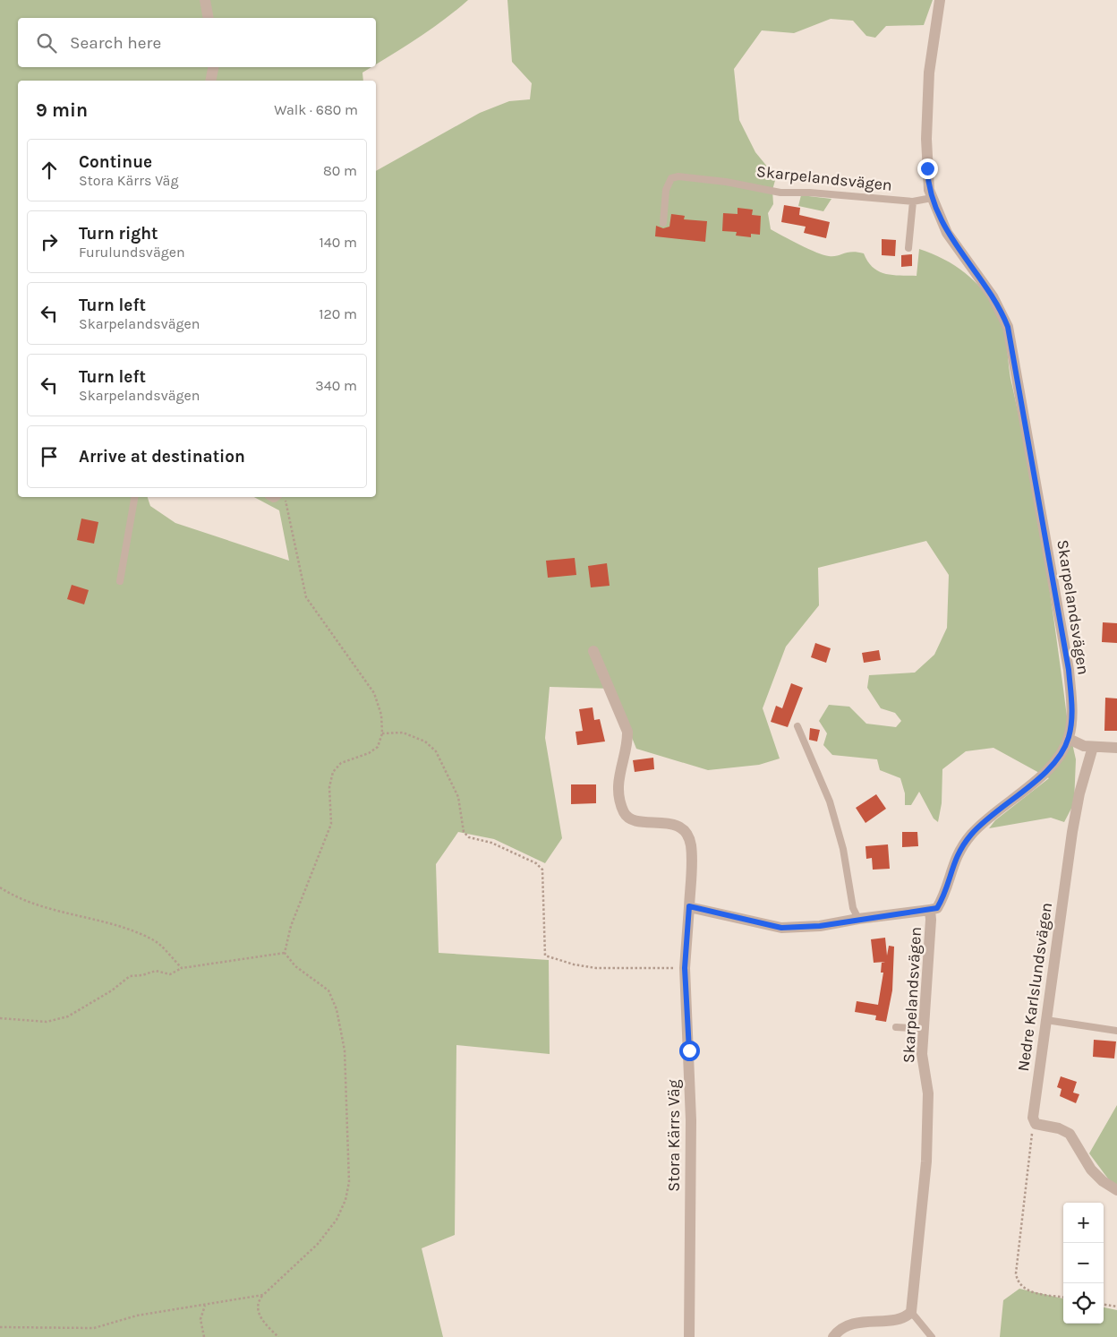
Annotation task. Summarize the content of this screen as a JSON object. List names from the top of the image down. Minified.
{"streets":{"street":["Skarpelandsvägen","Nedre Karlslundsvägen","Stora Kärrs Väg"]},"page":{"search":"Search here","heading":["9 min","Walk · 680 m"],"list":[["Continue","Stora Kärrs Väg","80 m"],["Turn right","Furulundsvägen","140 m"],["Turn left","Skarpelandsvägen","120 m"],["Turn left","Skarpelandsvägen","340 m"],"Arrive at destination"],"map_buttons":["+","−"]}}
